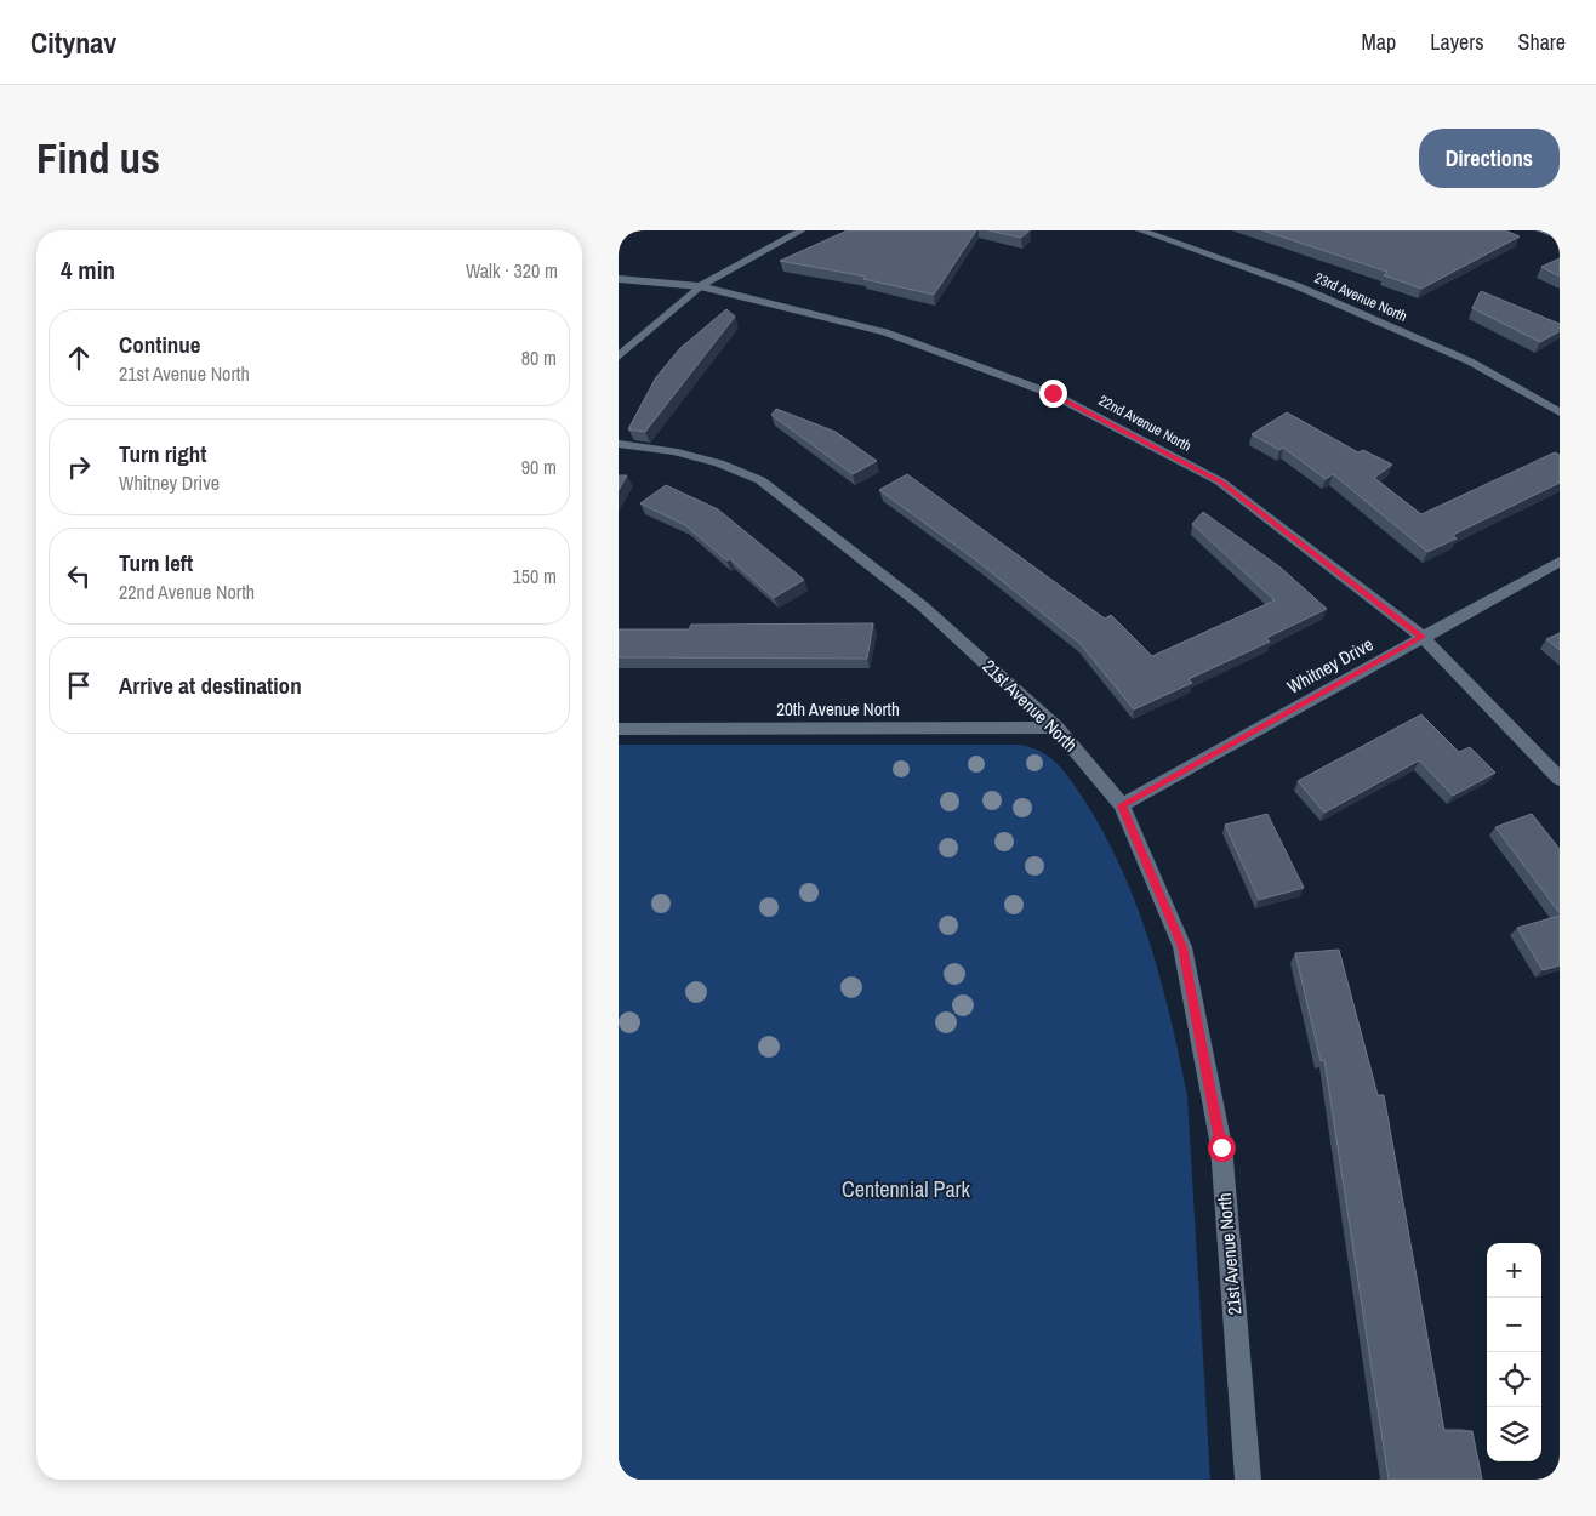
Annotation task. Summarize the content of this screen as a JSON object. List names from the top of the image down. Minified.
{"streets":{"street":["23rd Avenue North","22nd Avenue North","Whitney Drive","21st Avenue North","20th Avenue North"]},"crossings":[["22nd Avenue North","Whitney Drive"],["Whitney Drive","21st Avenue North"],["21st Avenue North","20th Avenue North"]],"parks":["Centennial Park"],"page":{"header":"Citynav","nav":["Map","Layers","Share"],"buttons":"Directions","title":"Find us","heading":["4 min","Walk · 320 m"],"list":[["Continue","21st Avenue North","80 m"],["Turn right","Whitney Drive","90 m"],["Turn left","22nd Avenue North","150 m"],"Arrive at destination"],"map_buttons":["+","−"]}}
